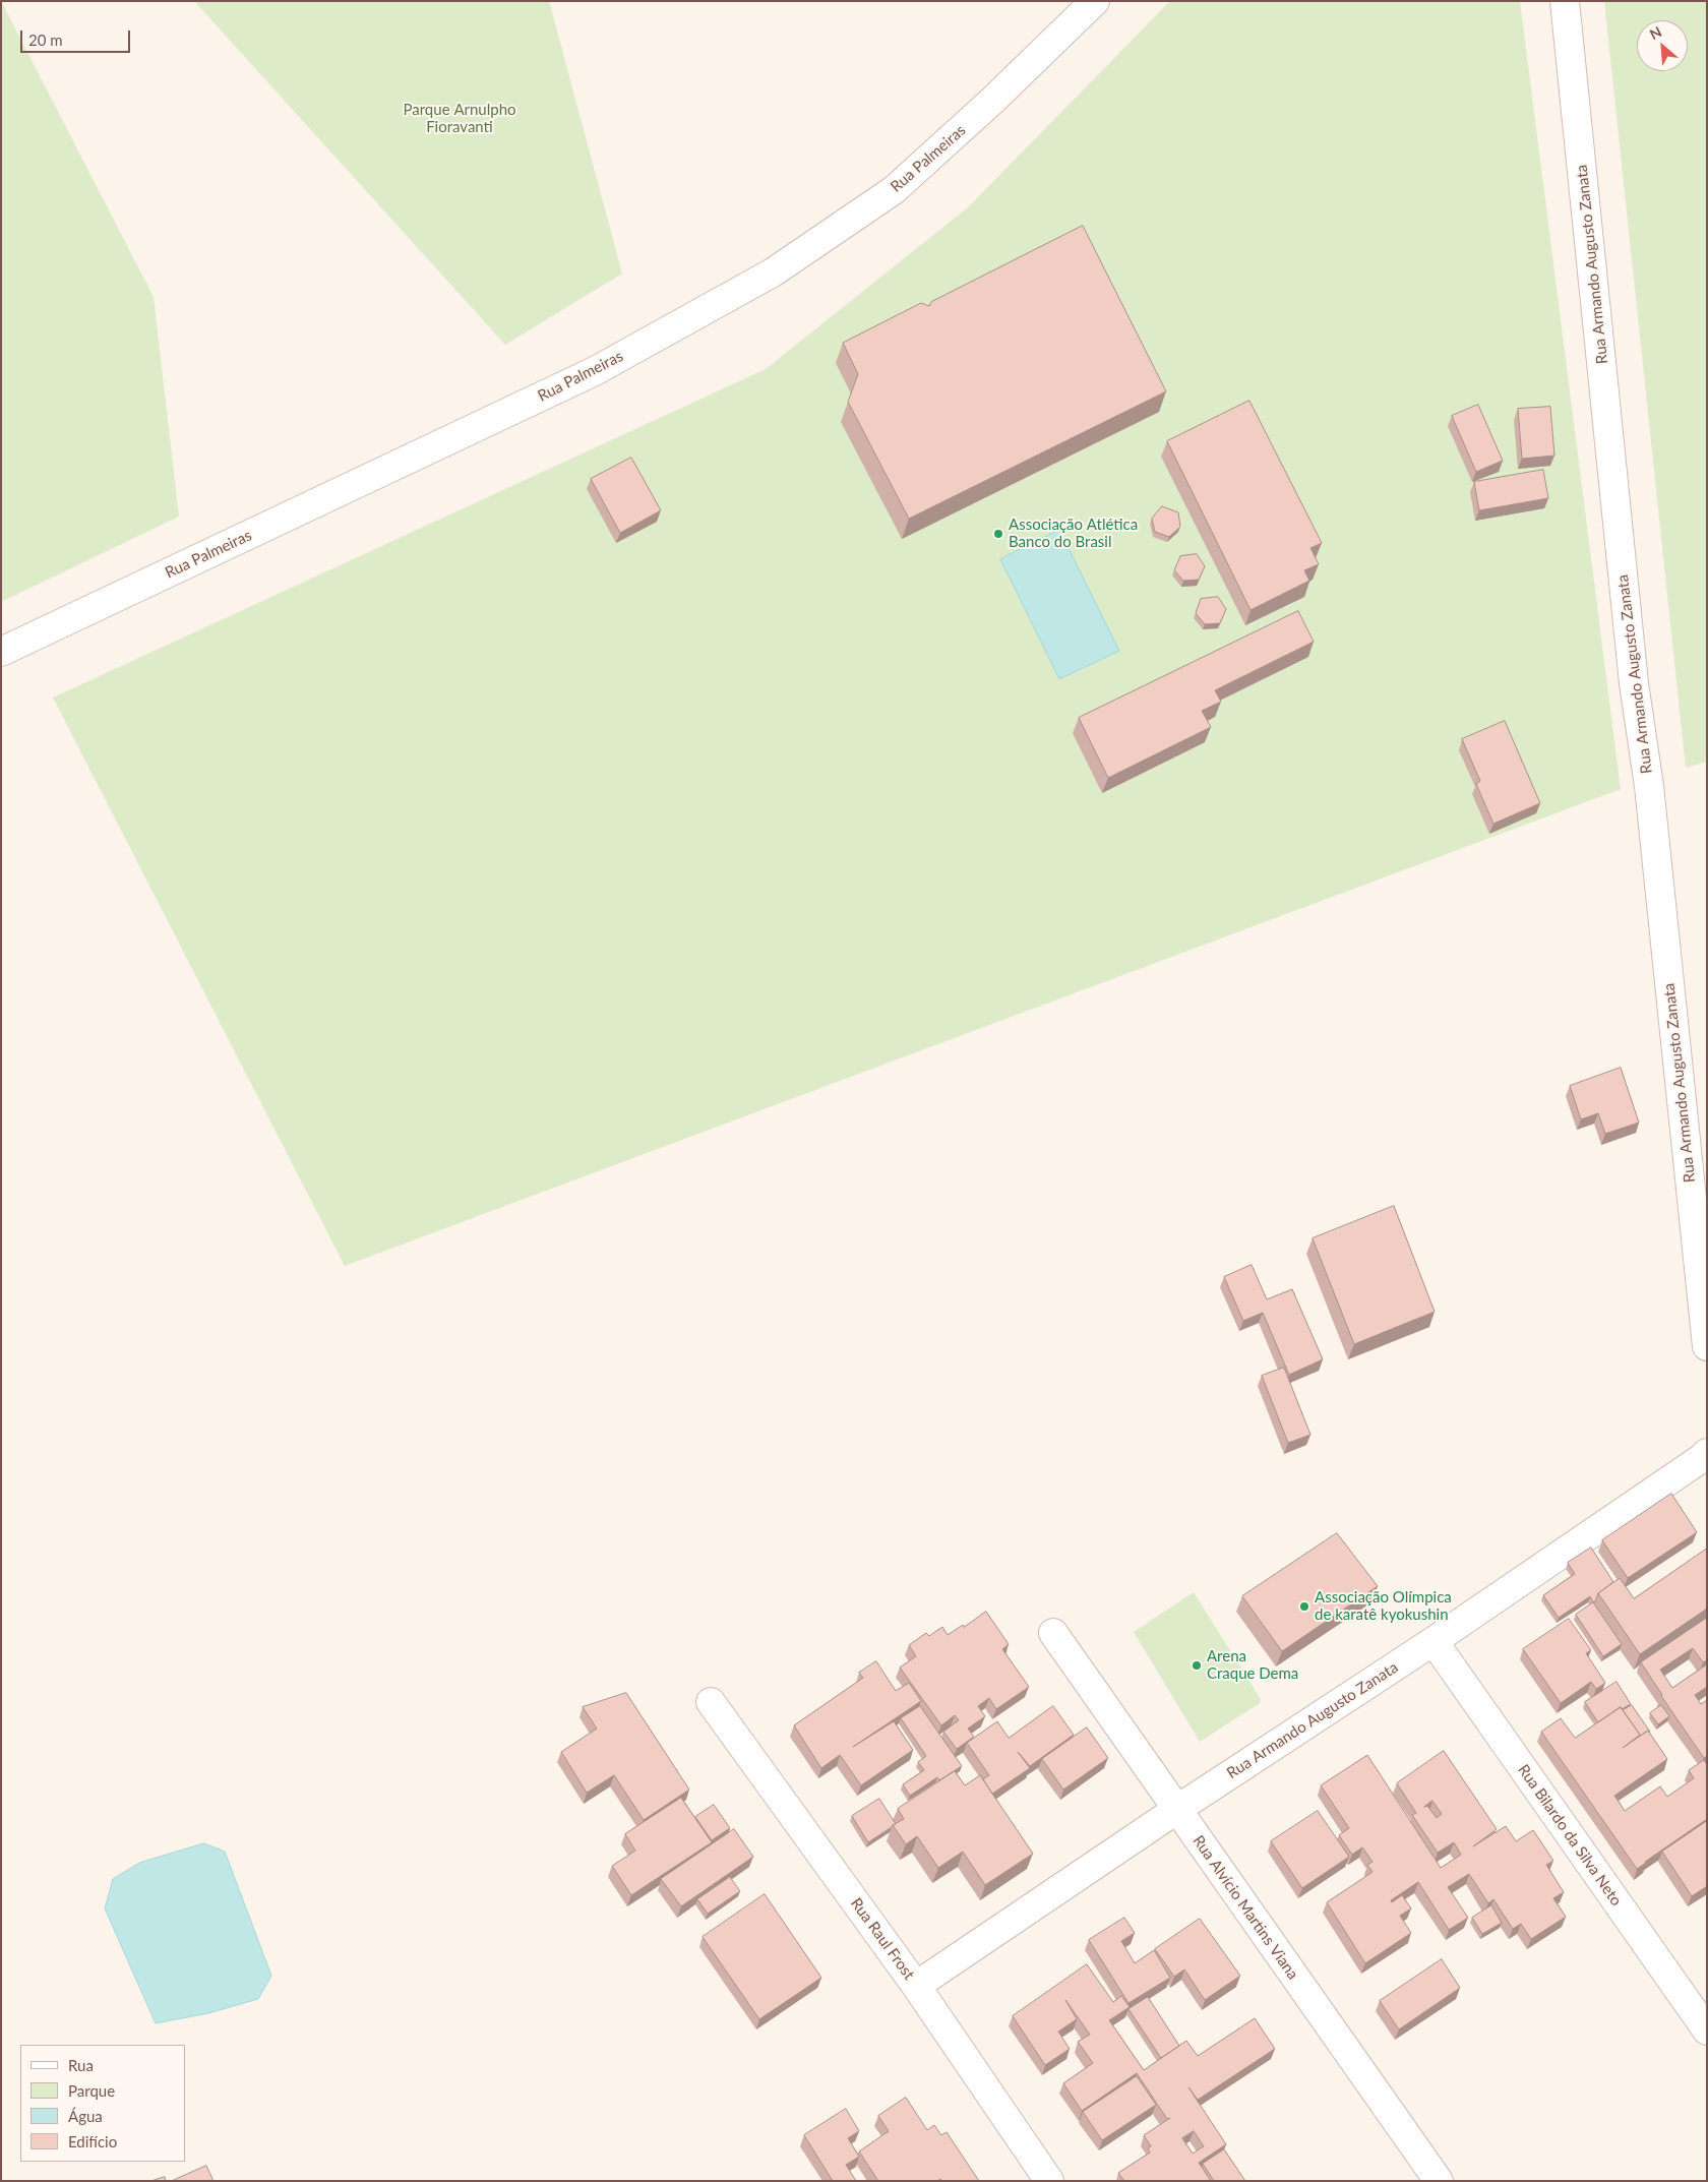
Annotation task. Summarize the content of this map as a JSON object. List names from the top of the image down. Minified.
{"streets":{"street":["Rua Palmeiras","Rua Armando Augusto Zanata","Rua Bilardo da Silva Neto","Rua Alvício Martins Viana","Rua Raul Frost"]},"crossings":[["Rua Armando Augusto Zanata","Rua Bilardo da Silva Neto"],["Rua Armando Augusto Zanata","Rua Alvício Martins Viana"],["Rua Armando Augusto Zanata","Rua Raul Frost"]],"parks":["Parque Arnulpho Fioravanti"],"places":["Associação Atlética Banco do Brasil","Associação Olímpica de karatê kyokushin","Arena Craque Dema"],"legend":["Rua","Parque","Água","Edifício"],"scale_bar":"20 m","north":"top left"}
